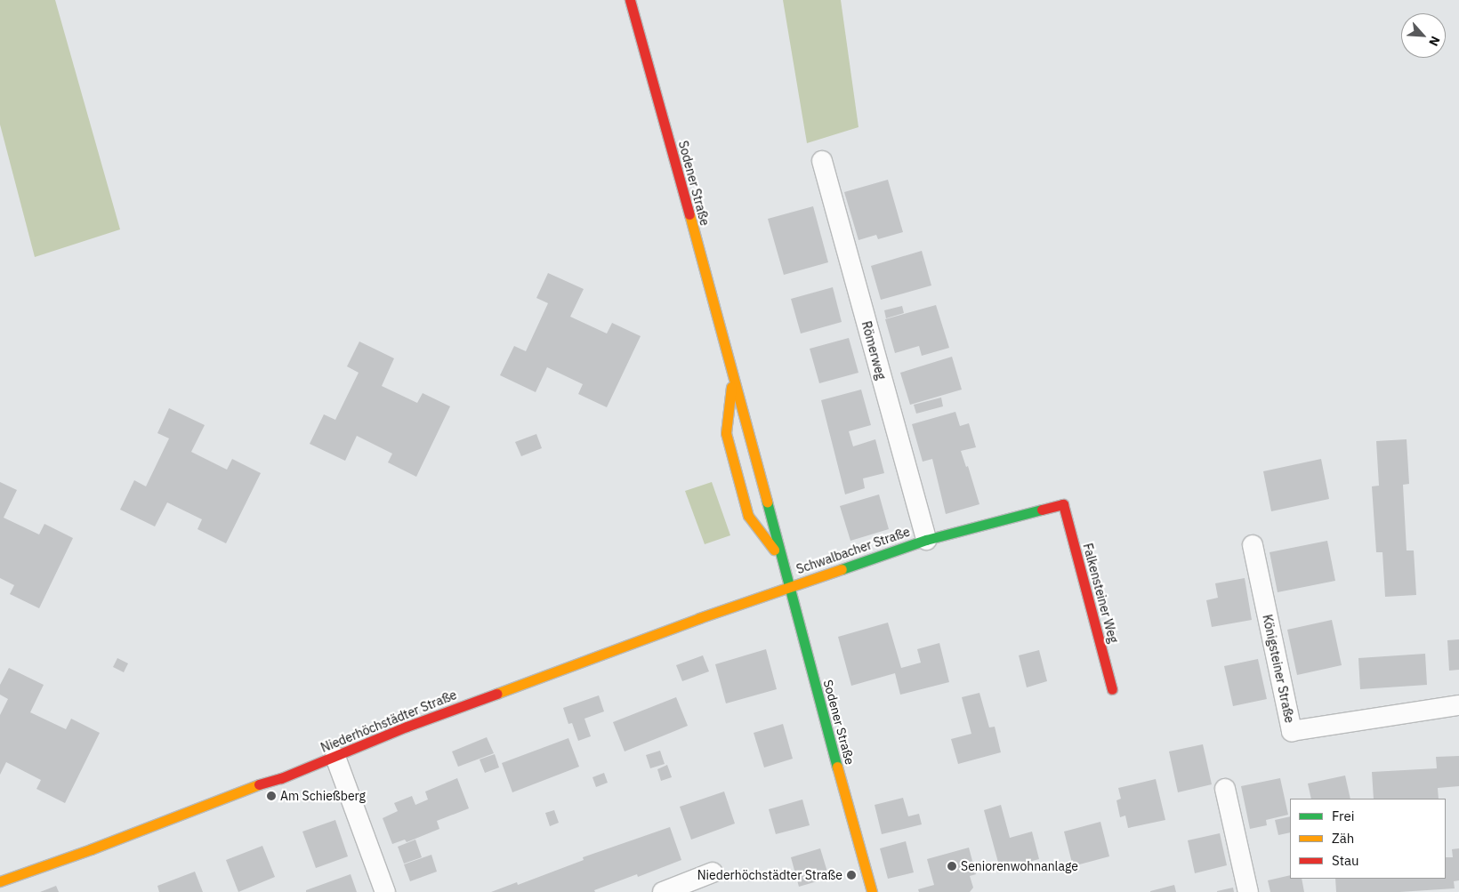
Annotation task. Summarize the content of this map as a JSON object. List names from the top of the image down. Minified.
{"streets":{"street":["Sodener Straße","Römerweg","Schwalbacher Straße","Falkensteiner Weg","Königsteiner Straße","Niederhöchstädter Straße"]},"crossings":[["Sodener Straße","Schwalbacher Straße"],["Sodener Straße","Niederhöchstädter Straße"],["Römerweg","Schwalbacher Straße"],["Schwalbacher Straße","Falkensteiner Weg"],["Schwalbacher Straße","Niederhöchstädter Straße"]],"places":["Am Schießberg","Seniorenwohnanlage","Niederhöchstädter Straße"],"legend":["Frei","Zäh","Stau"],"north":"bottom right"}
